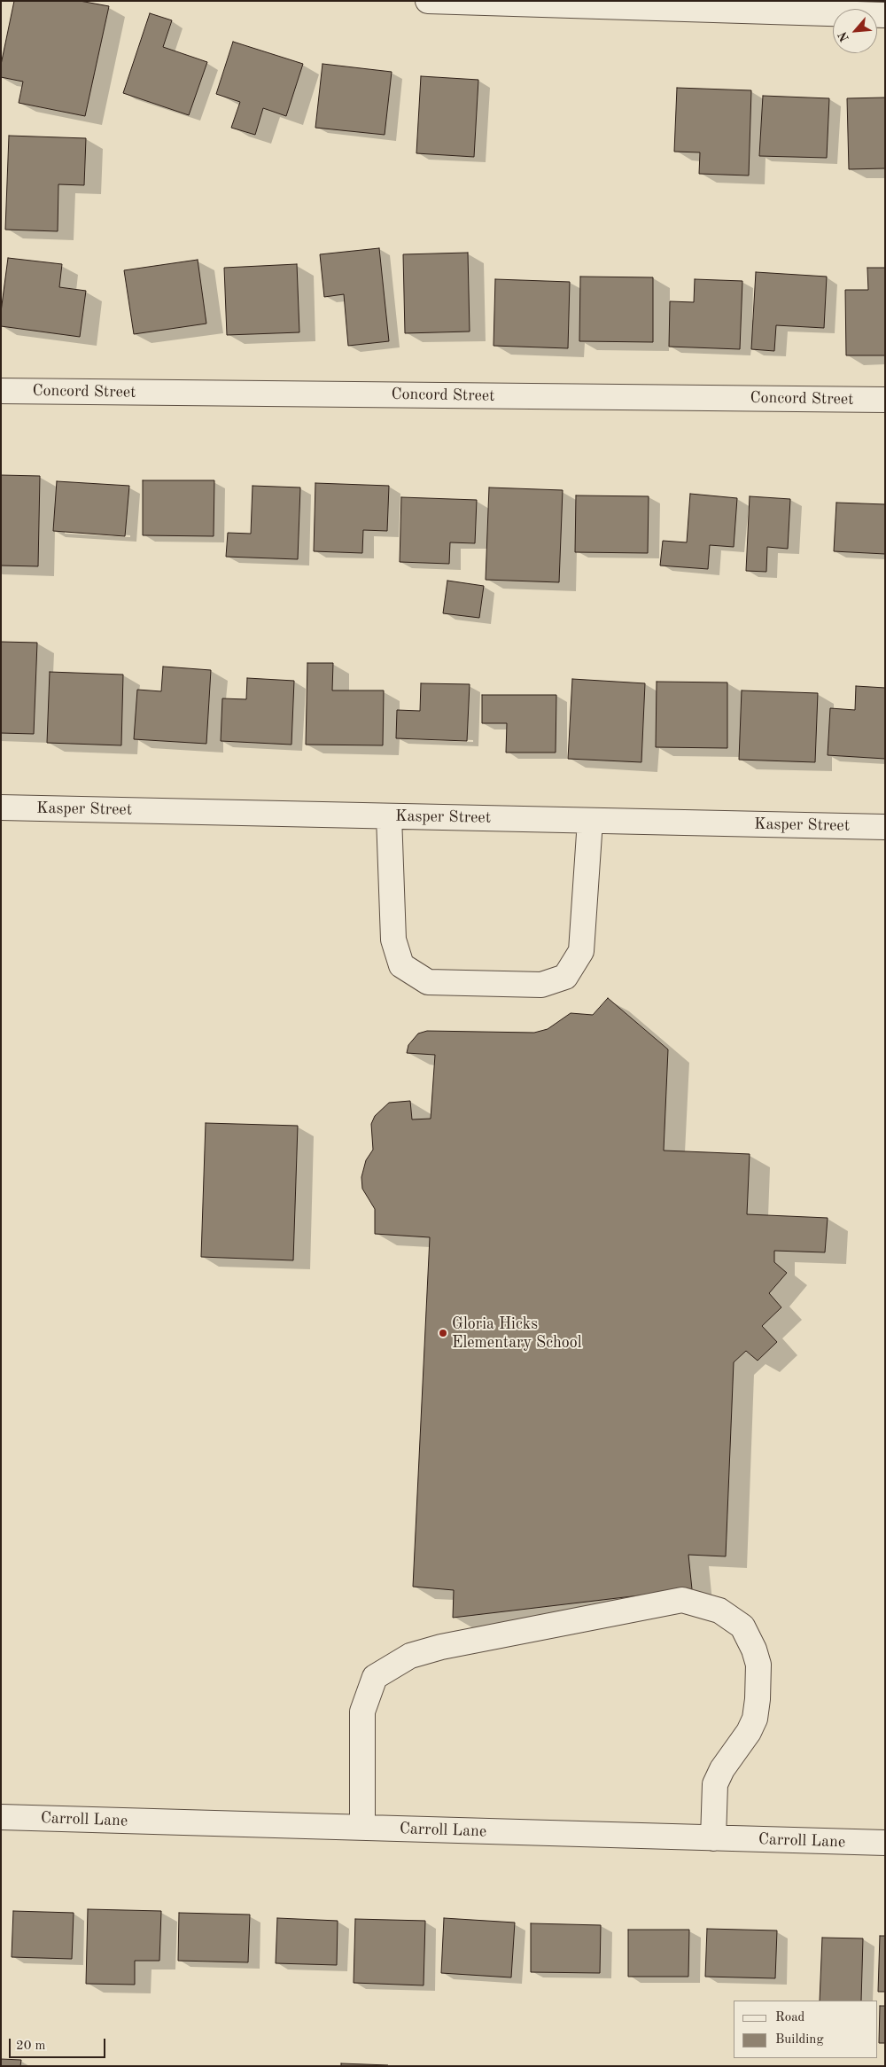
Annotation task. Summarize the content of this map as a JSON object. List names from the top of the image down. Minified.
{"streets":{"street":["Concord Street","Kasper Street","Carroll Lane"]},"places":["Gloria Hicks Elementary School"],"legend":["Road","Building"],"scale_bar":"20 m","north":"bottom left"}
